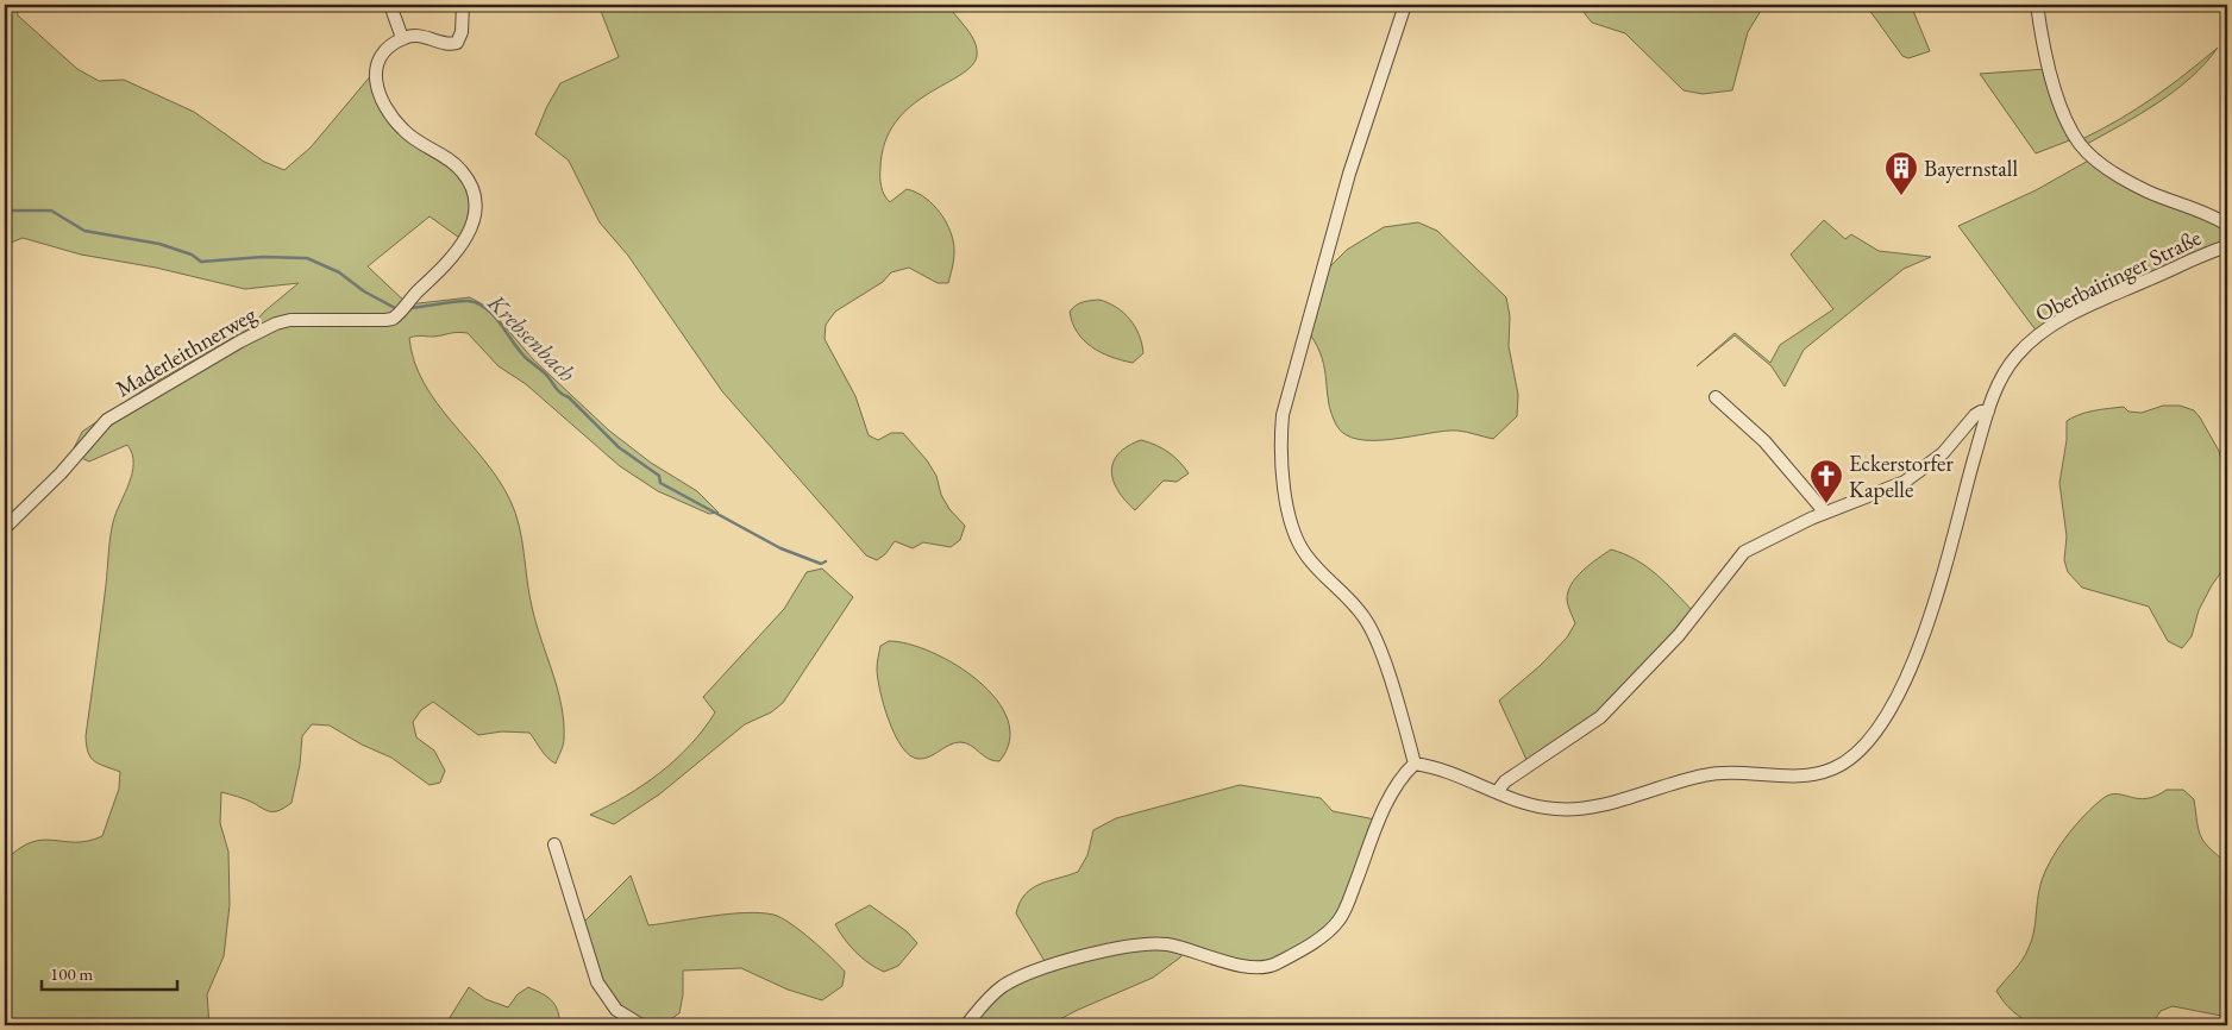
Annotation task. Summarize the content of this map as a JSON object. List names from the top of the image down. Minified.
{"streets":{"street":["Oberbairinger Straße","Maderleithnerweg"]},"water":["Krebsenbach"],"places":{"building":["Bayernstall"],"church":["Eckerstorfer Kapelle"]},"scale_bar":"100 m"}
